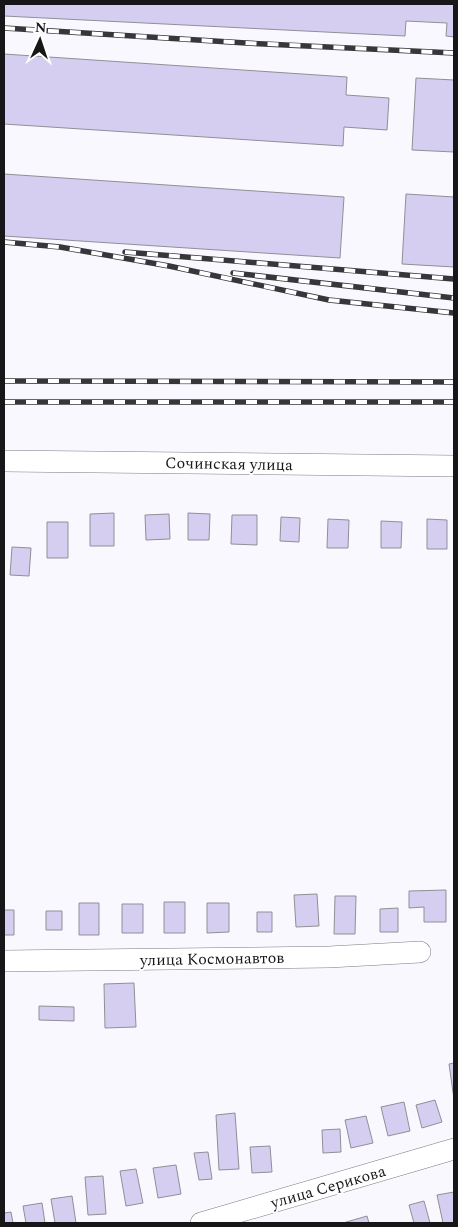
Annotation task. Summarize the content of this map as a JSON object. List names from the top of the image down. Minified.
{"streets":{"street":["Сочинская улица","улица Космонавтов","улица Серикова"]},"north":"top"}
